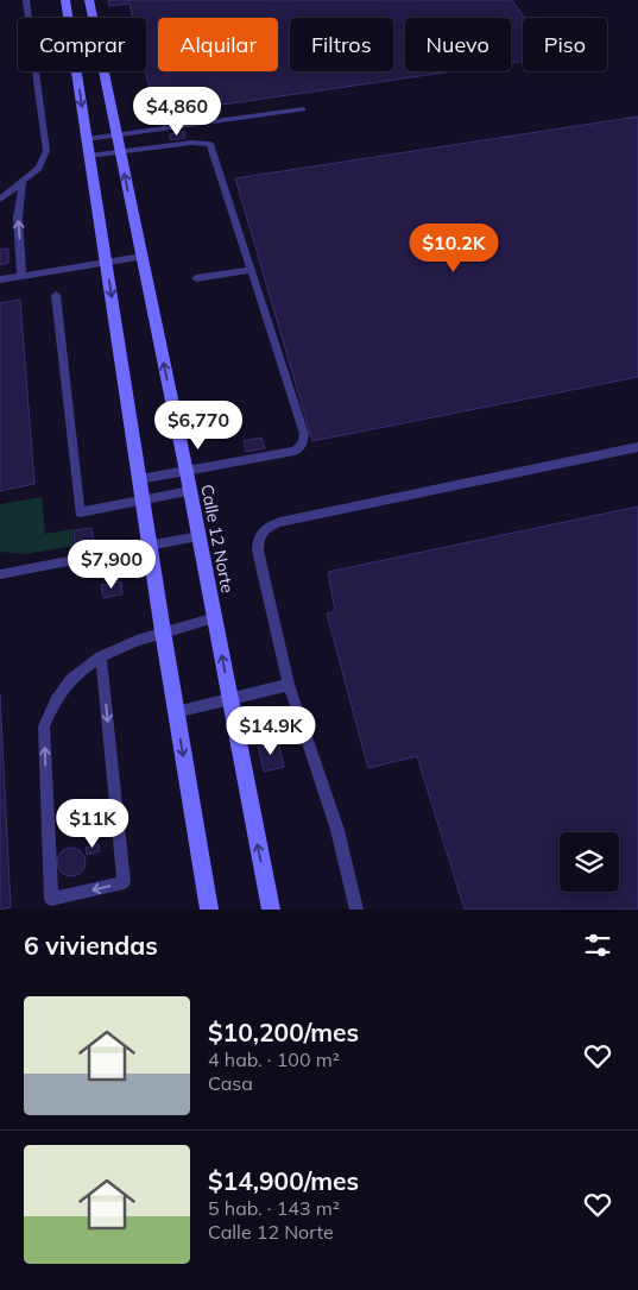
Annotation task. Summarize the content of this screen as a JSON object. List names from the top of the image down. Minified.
{"streets":{"main road":["Calle 12 Norte"]},"page":{"chip":["Comprar","Alquilar","Filtros","Nuevo","Piso"],"price":["$4,860","$10.2K","$6,770","$7,900","$14.9K","$11K"],"heading":"6 viviendas","list":[{"name":"$10,200/mes","note":"4 hab. · 100 m² · Casa"},{"name":"$14,900/mes","note":"5 hab. · 143 m² · Calle 12 Norte"}]}}
